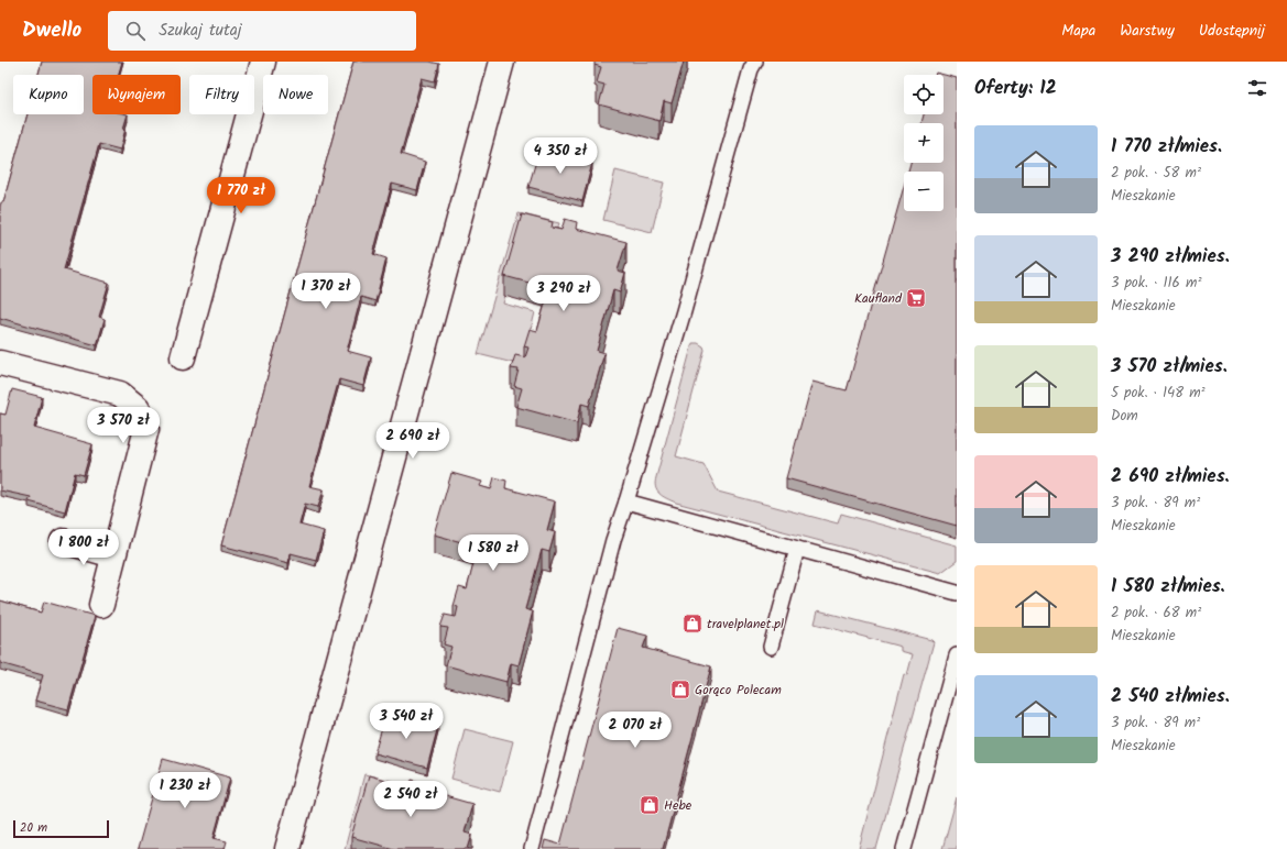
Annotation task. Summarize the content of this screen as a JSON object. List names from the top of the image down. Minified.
{"places":{"supermarket":["Kaufland"],"shop":["travelplanet.pl","Gorąco Polecam","Hebe"]},"scale_bar":"20 m","page":{"header":"Dwello","search":"Szukaj tutaj","nav":["Mapa","Warstwy","Udostępnij"],"heading":"Oferty: 12","map_buttons":["+","−"],"chip":["Kupno","Wynajem","Filtry","Nowe"],"list":[{"name":"1 770 zł/mies.","note":"2 pok. · 58 m² · Mieszkanie"},{"name":"3 290 zł/mies.","note":"3 pok. · 116 m² · Mieszkanie"},{"name":"3 570 zł/mies.","note":"5 pok. · 148 m² · Dom"},{"name":"2 690 zł/mies.","note":"3 pok. · 89 m² · Mieszkanie"},{"name":"1 580 zł/mies.","note":"2 pok. · 68 m² · Mieszkanie"},{"name":"2 540 zł/mies.","note":"3 pok. · 89 m² · Mieszkanie"}],"price":["4 350 zł","1 770 zł","1 370 zł","3 290 zł","3 570 zł","2 690 zł","1 800 zł","1 580 zł","3 540 zł","2 070 zł","1 230 zł","2 540 zł"],"scale":"20 m"}}
